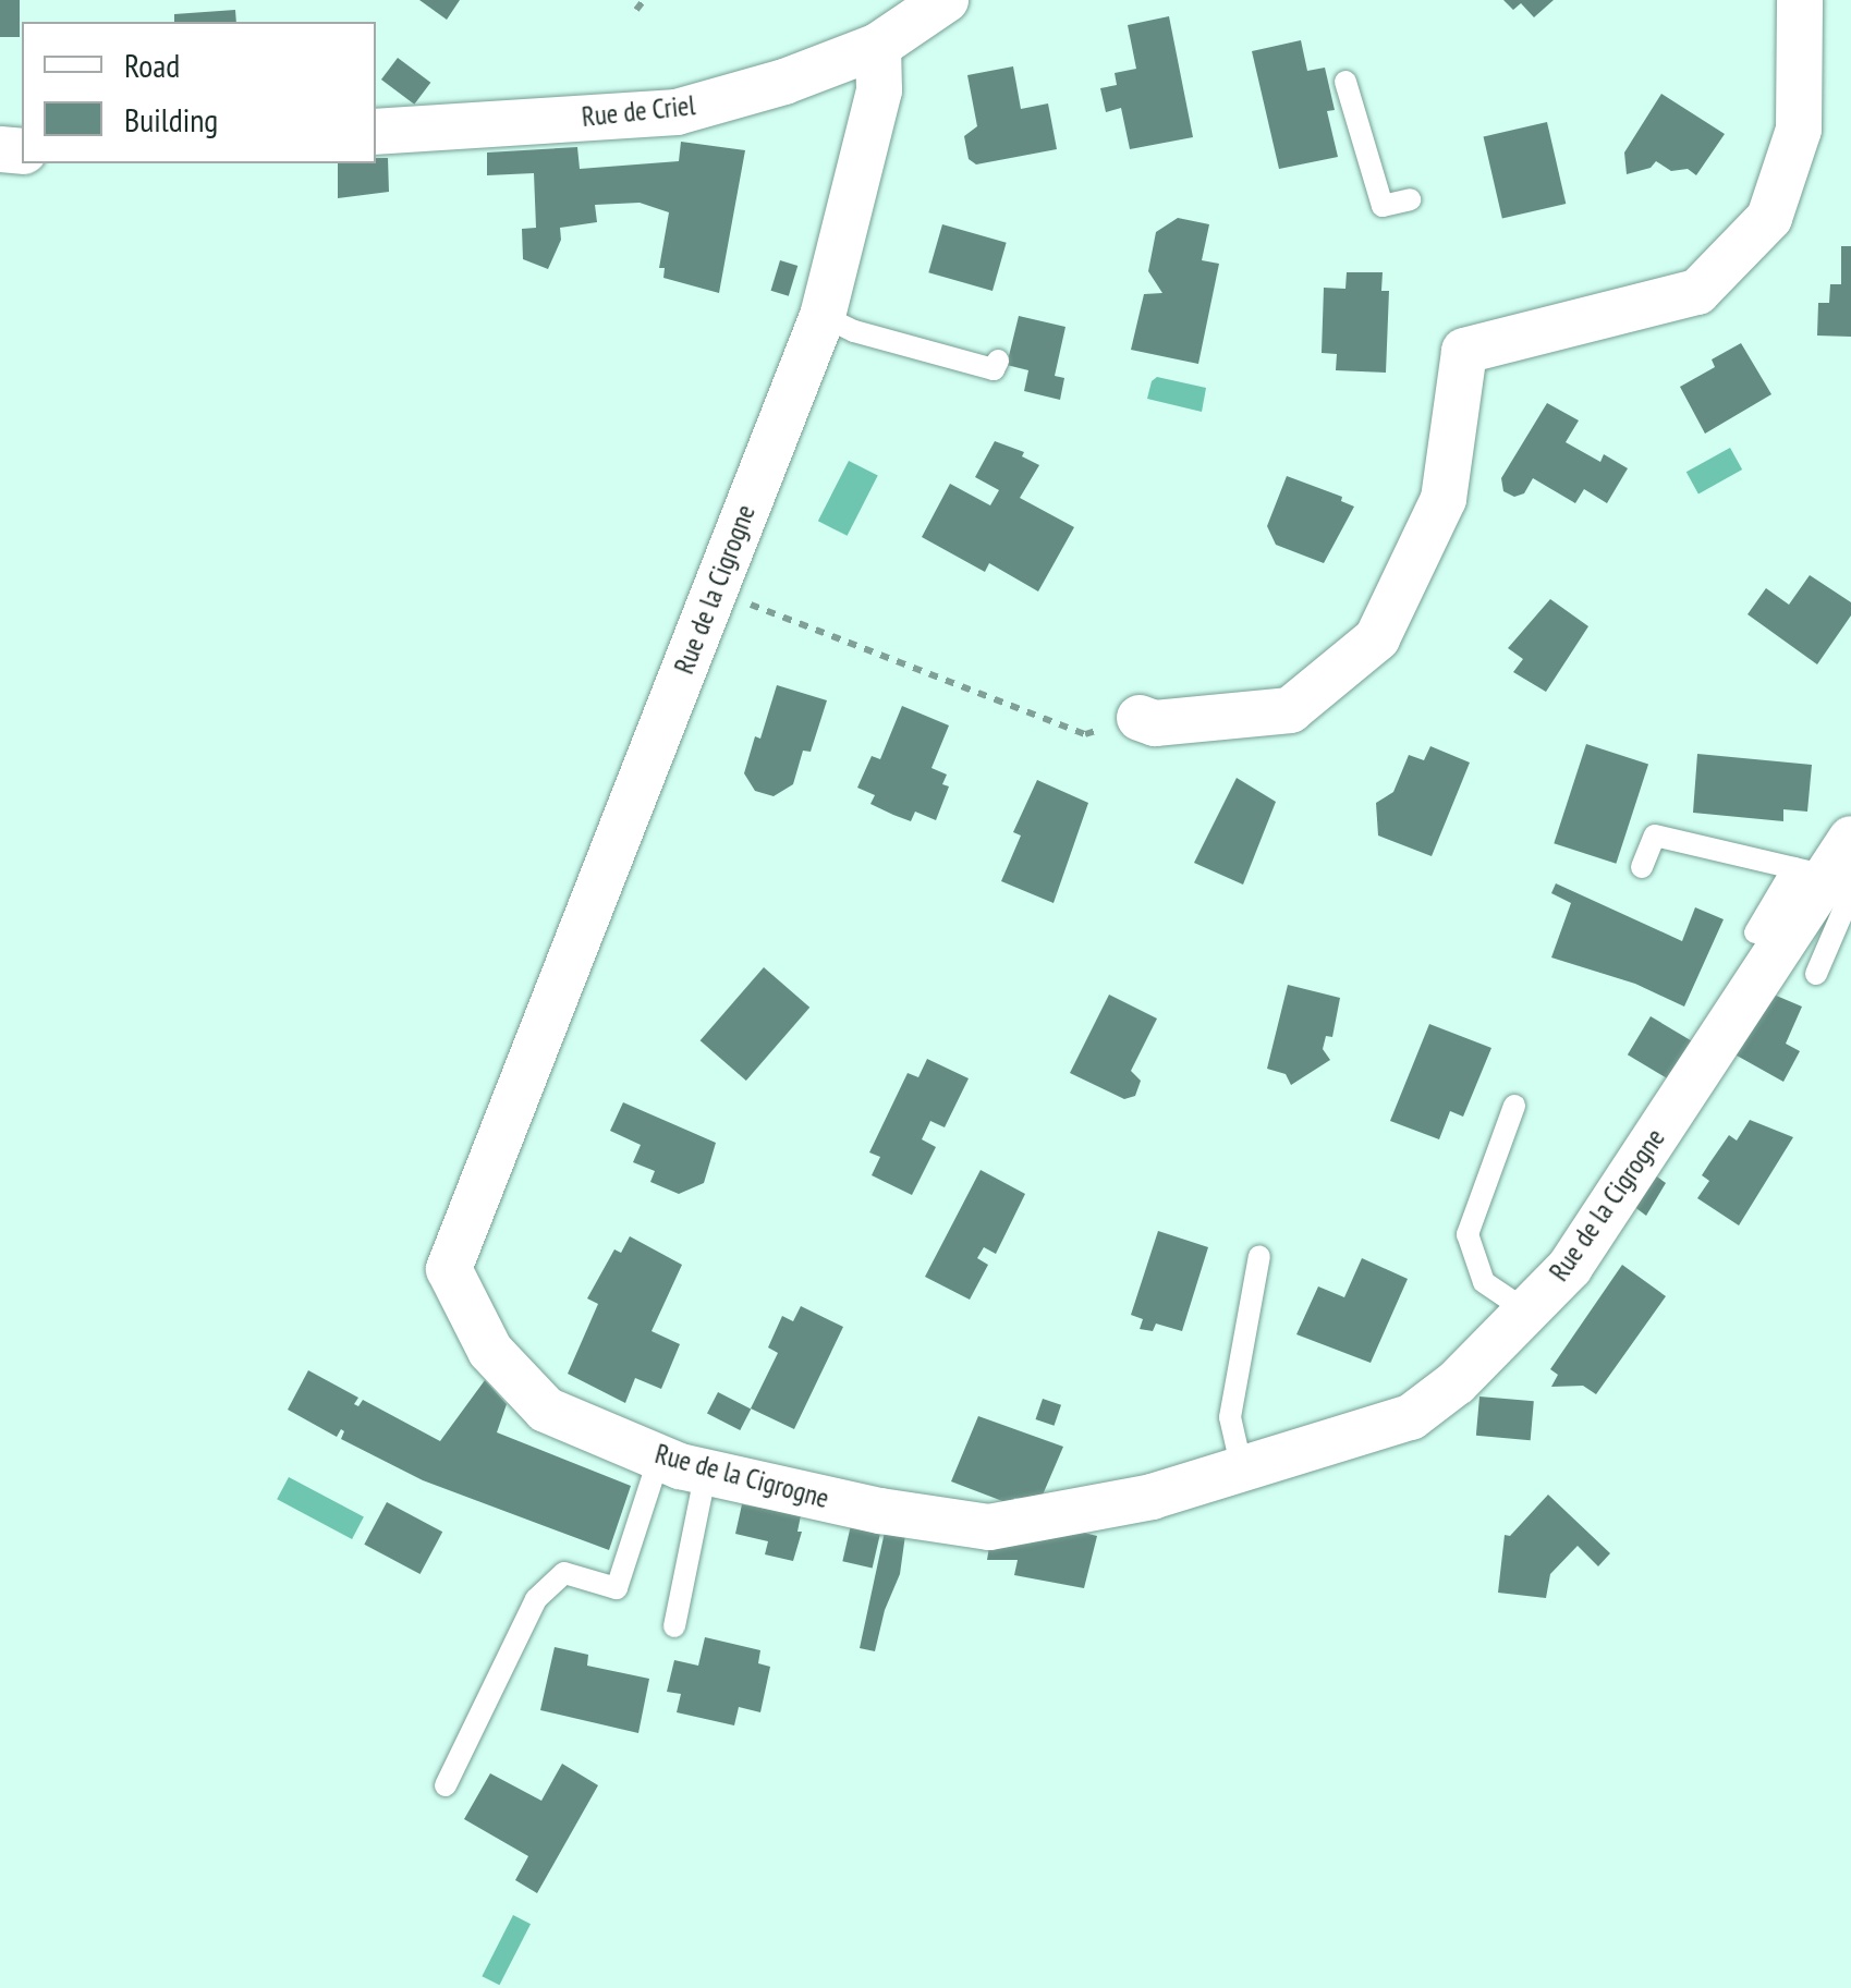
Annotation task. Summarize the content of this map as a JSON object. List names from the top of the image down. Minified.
{"streets":{"street":["Rue de Criel","Rue de la Cigrogne"]},"crossings":[["Rue de Criel","Rue de la Cigrogne"]],"legend":["Road","Building"]}
